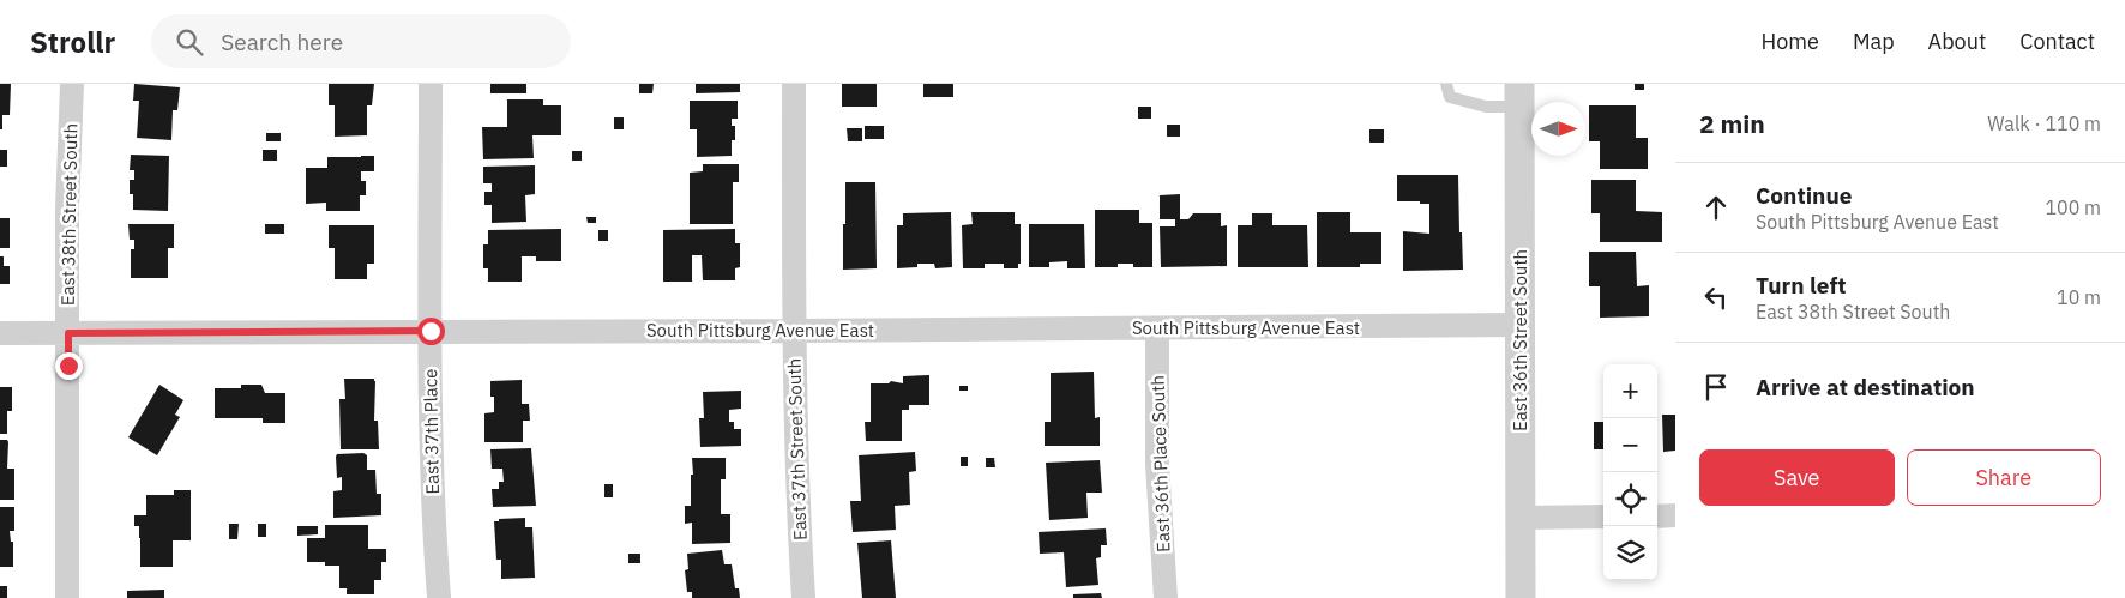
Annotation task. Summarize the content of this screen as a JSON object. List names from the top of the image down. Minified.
{"streets":{"street":["East 38th Street South","South Pittsburg Avenue East","East 36th Street South","East 37th Place","East 37th Street South","East 36th Place South"]},"crossings":[["East 38th Street South","South Pittsburg Avenue East"],["South Pittsburg Avenue East","East 36th Street South"],["South Pittsburg Avenue East","East 37th Place"],["South Pittsburg Avenue East","East 37th Street South"],["South Pittsburg Avenue East","East 36th Place South"]],"north":"right","page":{"header":"Strollr","search":"Search here","nav":["Home","Map","About","Contact"],"heading":["2 min","Walk · 110 m"],"list":[["Continue","South Pittsburg Avenue East","100 m"],["Turn left","East 38th Street South","10 m"],"Arrive at destination"],"map_buttons":["+","−"],"buttons":["Save","Share"]}}
